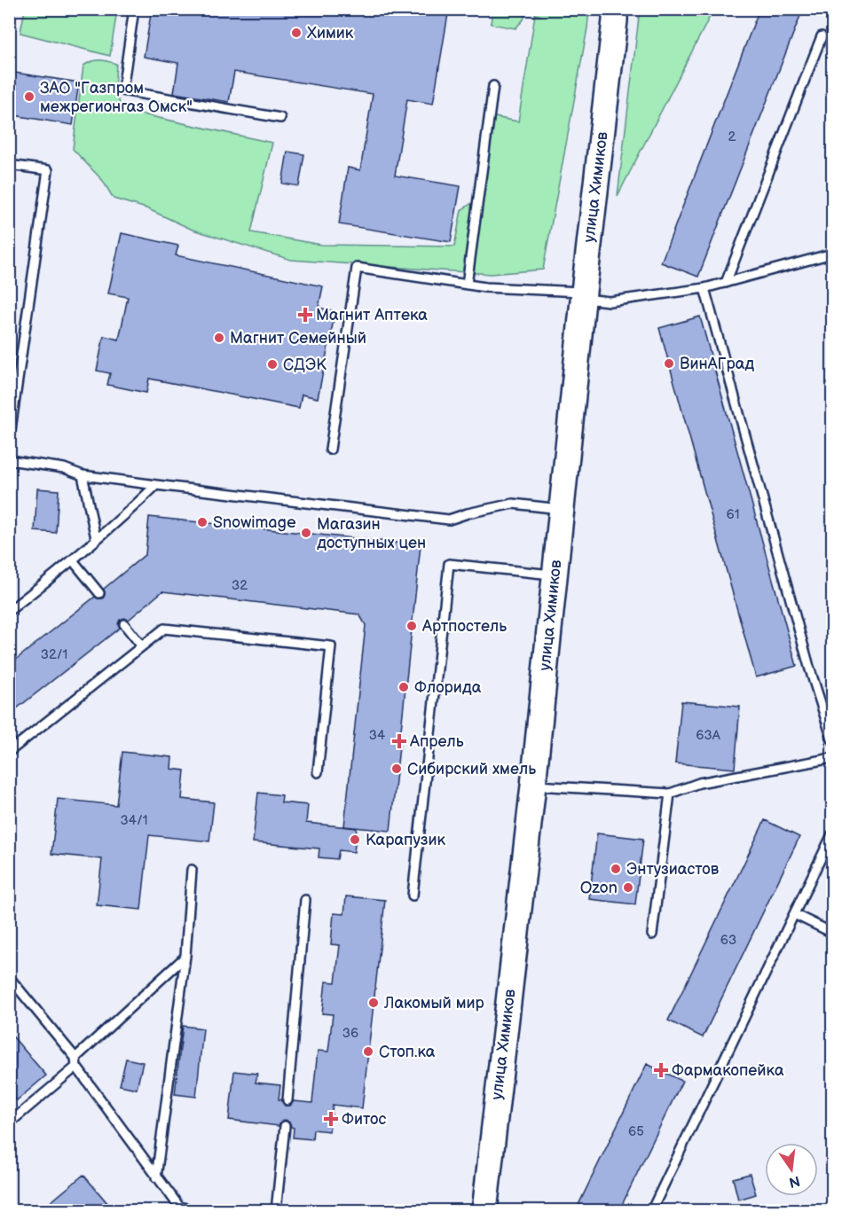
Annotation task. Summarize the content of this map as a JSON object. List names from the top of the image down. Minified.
{"streets":{"main road":["улица Химиков"]},"places":{"other":["Химик","ЗАО \"Газпром межрегионгаз Омск\"","Магнит Семейный","ВинАГрад","СДЭК","Snowimage","Магазин доступных цен","Артпостель","Флорида","Сибирский хмель","Карапузик","Энтузиастов","Ozon","Лакомый мир","Стоп.ка"],"health":["Магнит Аптека","Апрель","Фармакопейка","Фитос"]},"house_numbers":["2","61","32","32/1","34","63А","34/1","63","36","65"],"north":"bottom"}
